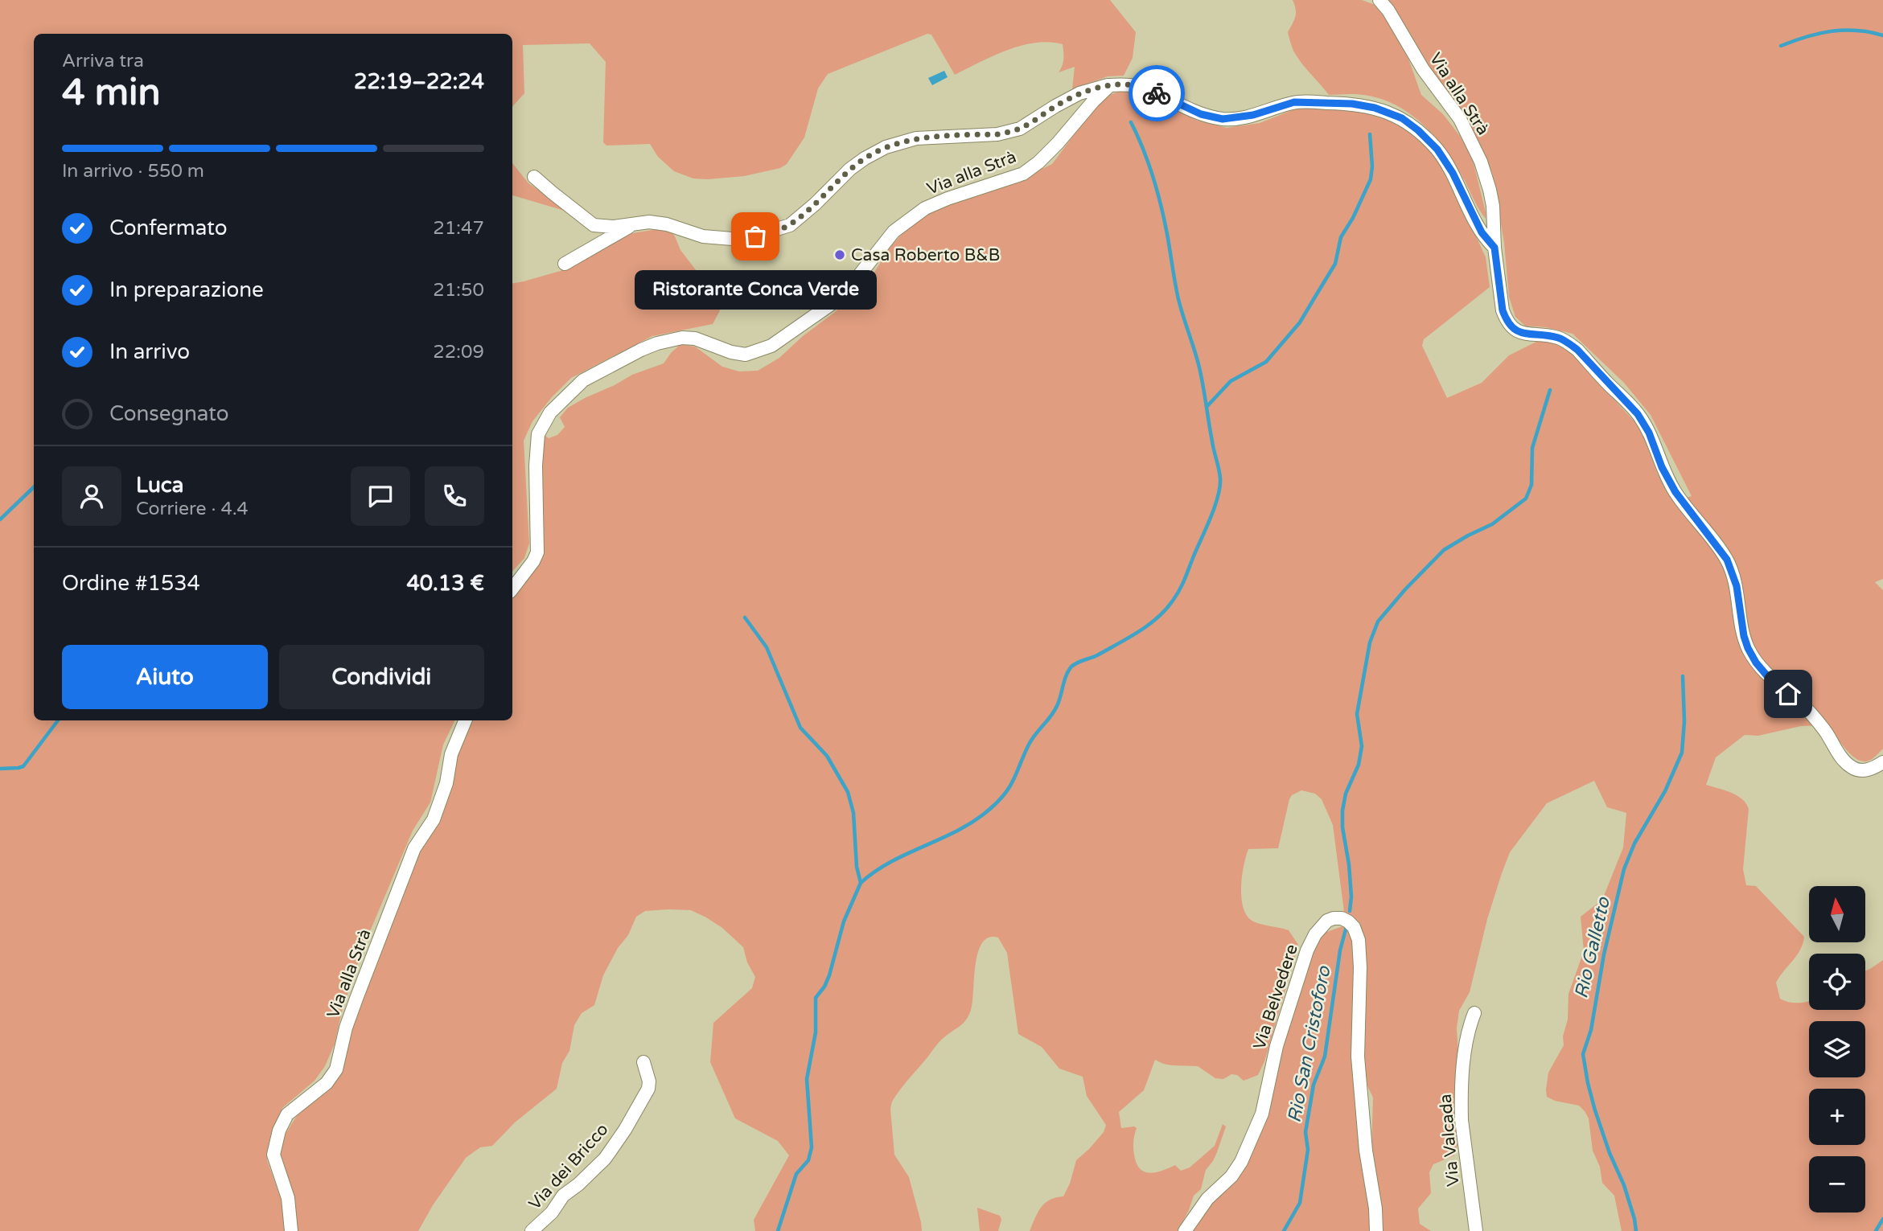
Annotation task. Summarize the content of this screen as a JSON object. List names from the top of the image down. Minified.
{"streets":{"street":["Via alla Strà","Via Belvedere","Via Valcada","Via dei Bricco"]},"water":["Rio Galletto","Rio San Cristoforo"],"places":["Ristorante Conca Verde","Casa Roberto B&B"],"north":"top","page":{"heading":["4 min","Arriva tra","22:19–22:24"],"panel":["Luca","Corriere · 4.4","Ordine #1534","40.13 €"],"bar":"In arrivo · 550 m","list":[["Confermato","21:47"],["In preparazione","21:50"],["In arrivo","22:09"],"Consegnato"],"bubble":"Ristorante Conca Verde","buttons":["Aiuto","Condividi"],"map_buttons":["+","−"]}}
